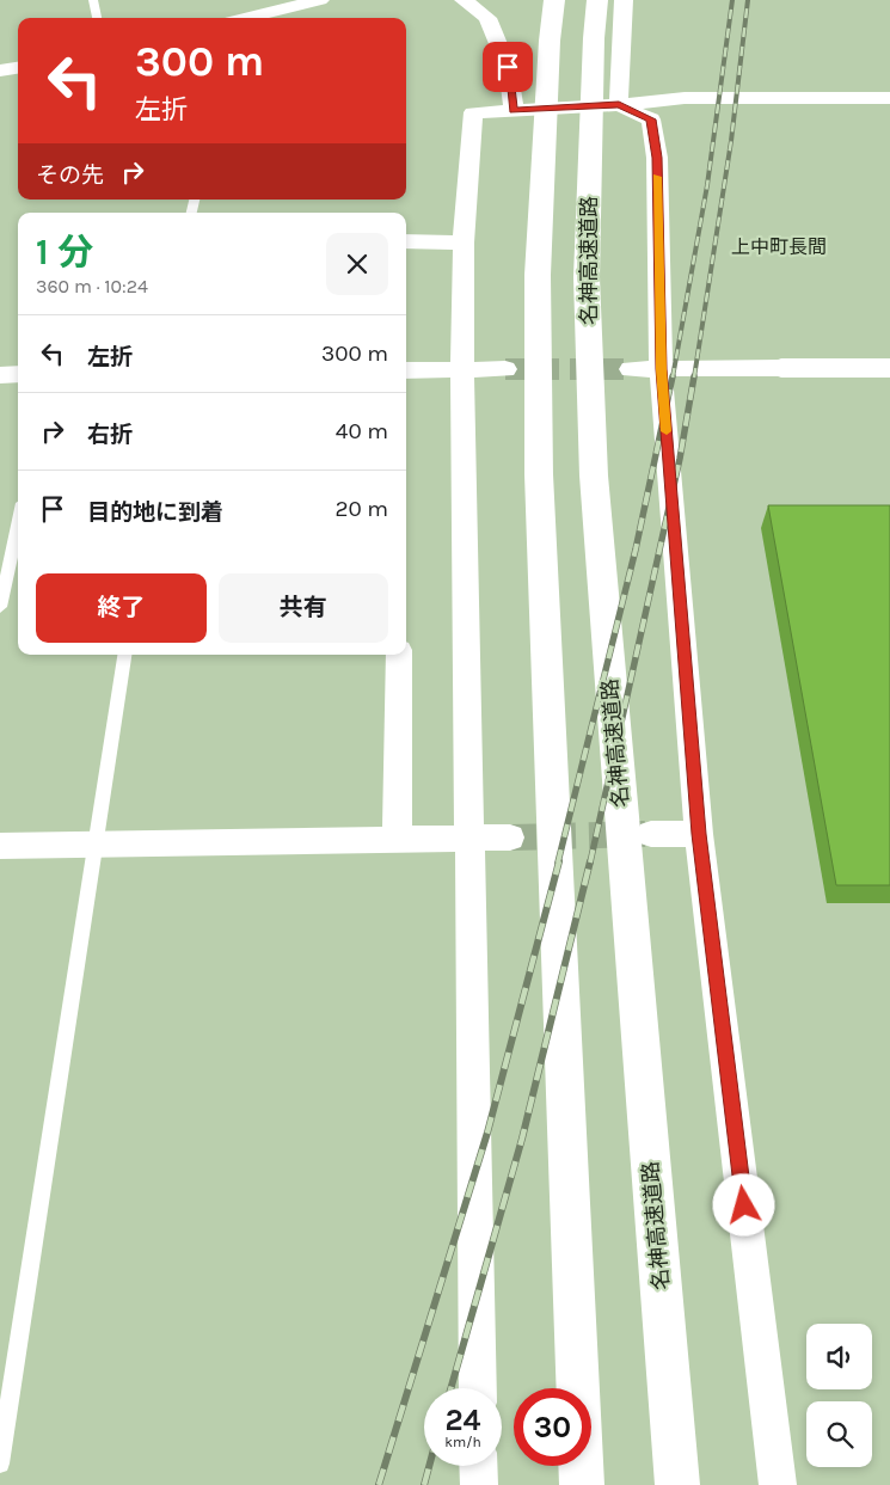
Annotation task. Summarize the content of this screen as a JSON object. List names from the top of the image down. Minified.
{"streets":{"main road":["名神高速道路"]},"districts":["上中町長間"],"page":{"turn":["300 m","左折"],"then":"その先","heading":["1 分","360 m · 10:24"],"list":[{"name":"左折","value":"300 m"},{"name":"右折","value":"40 m"},{"name":"目的地に到着","value":"20 m"}],"buttons":["終了","共有"],"speed":"24 km/h","limit":"30"}}
